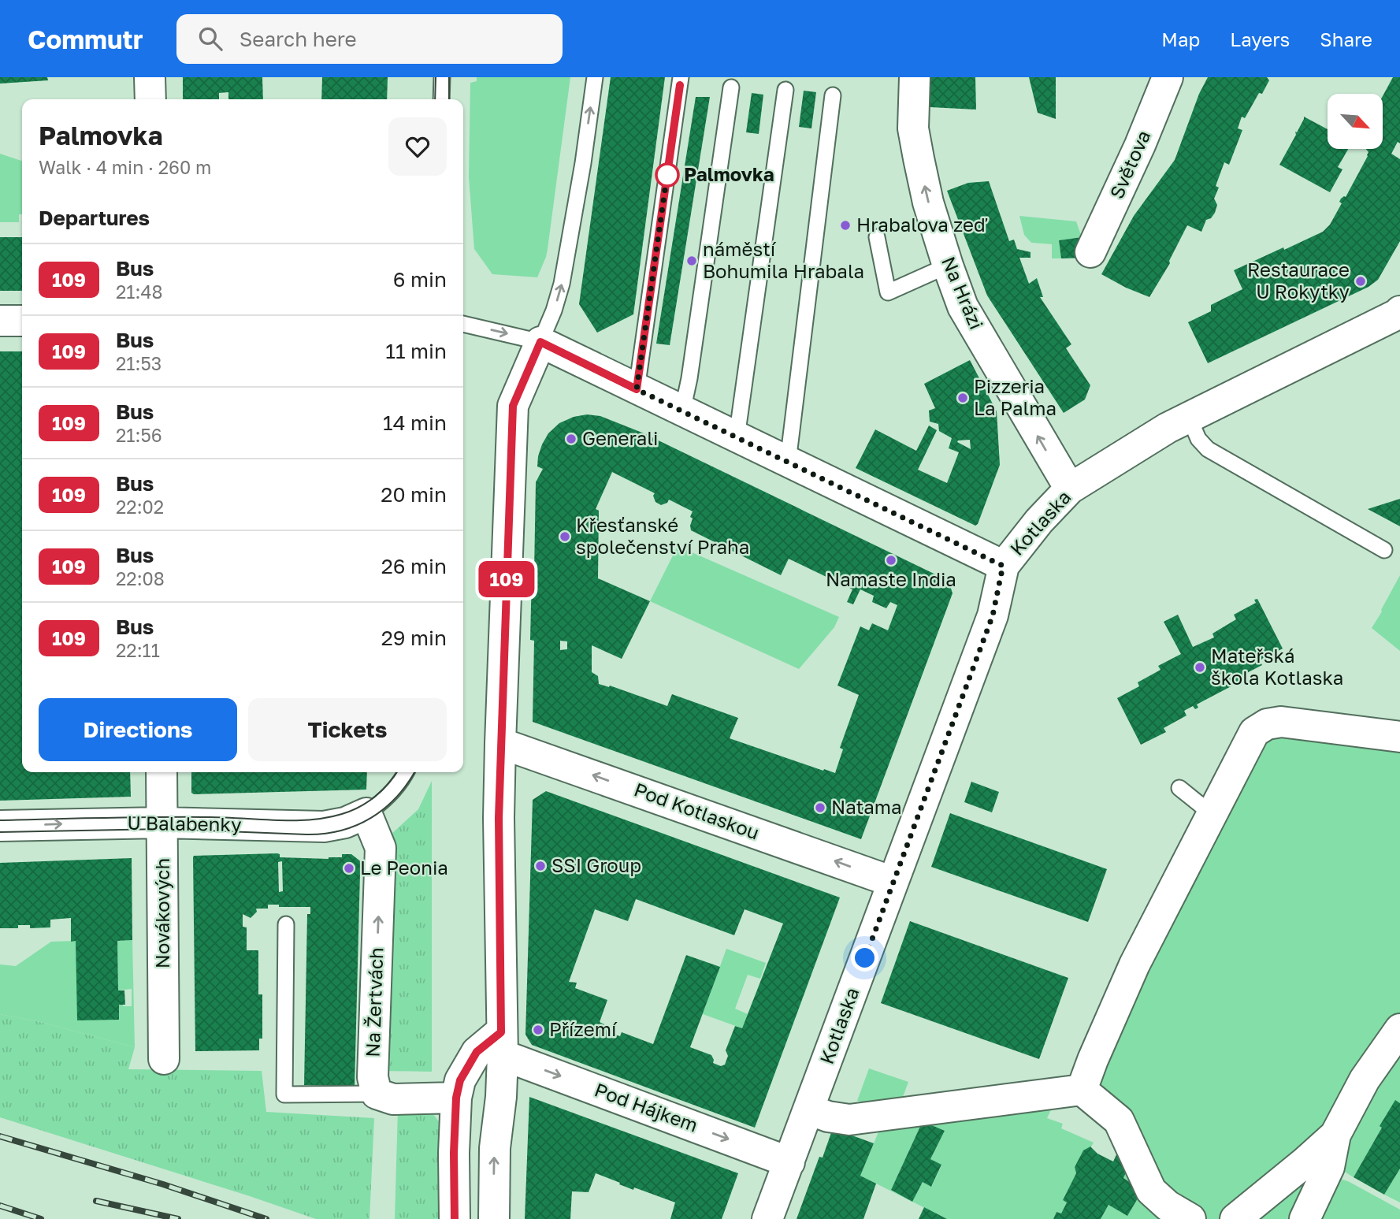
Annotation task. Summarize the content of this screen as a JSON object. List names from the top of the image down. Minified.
{"streets":{"street":["Světova","Na Hrázi","Kotlaska","Pod Kotlaskou","U Balabenky","Novákových","Na Žertvách","Pod Hájkem"]},"crossings":[["Na Hrázi","Kotlaska"],["Kotlaska","Pod Kotlaskou"],["Kotlaska","Pod Hájkem"],["U Balabenky","Novákových"],["U Balabenky","Na Žertvách"]],"one_way":["Na Hrázi","Pod Kotlaskou","U Balabenky","Pod Hájkem"],"places":["Palmovka","Hrabalova zeď","náměstí Bohumila Hrabala","Restaurace U Rokytky","Pizzeria La Palma","Generali","Křesťanské společenství Praha","Namaste India","Mateřská škola Kotlaska","Natama","SSI Group","Le Peonia","Přízemí"],"lines":["bus line 109"],"north":"bottom right","page":{"header":"Commutr","search":"Search here","nav":["Map","Layers","Share"],"on_map":"109","heading":[["Palmovka","Walk · 4 min · 260 m"],"Departures"],"list":[{"mark":"109","name":"Bus","note":"21:48","value":"6 min"},{"mark":"109","name":"Bus","note":"21:53","value":"11 min"},{"mark":"109","name":"Bus","note":"21:56","value":"14 min"},{"mark":"109","name":"Bus","note":"22:02","value":"20 min"},{"mark":"109","name":"Bus","note":"22:08","value":"26 min"},{"mark":"109","name":"Bus","note":"22:11","value":"29 min"}],"buttons":["Directions","Tickets"]}}
